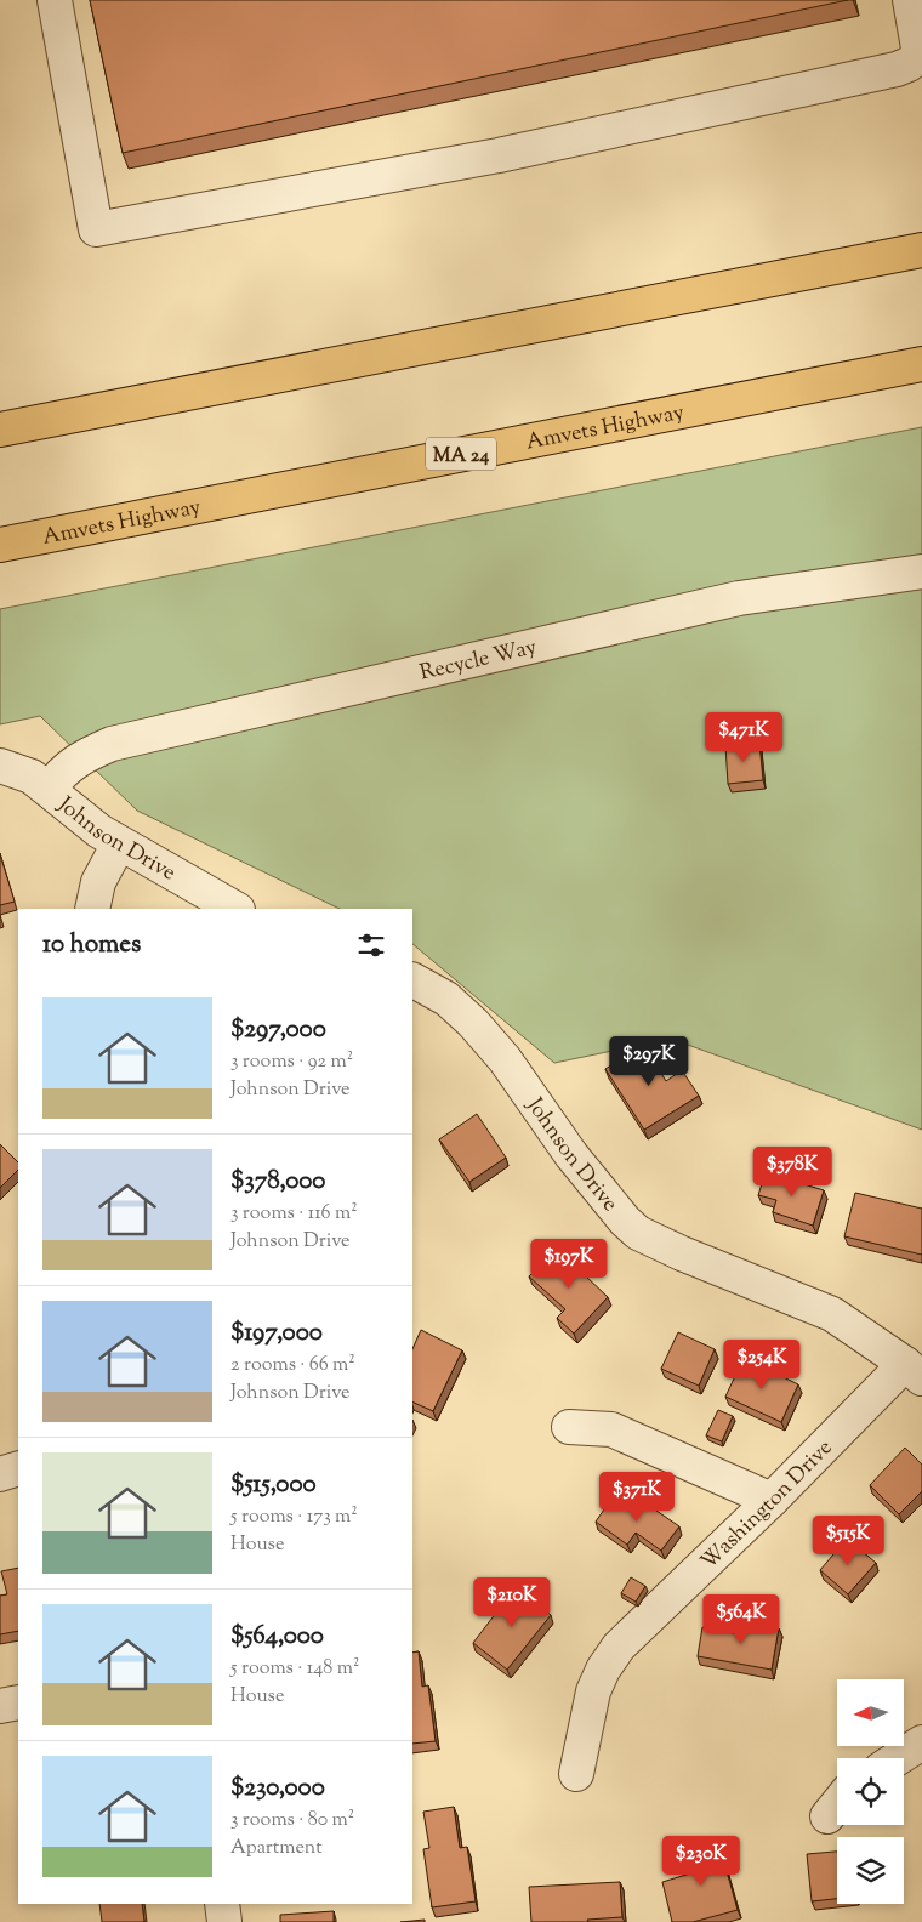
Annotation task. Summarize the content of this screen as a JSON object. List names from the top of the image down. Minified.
{"streets":{"highway":["Amvets Highway","MA 24"],"street":["Recycle Way","Johnson Drive","Washington Drive"]},"crossings":[["Recycle Way","Johnson Drive"],["Johnson Drive","Washington Drive"]],"north":"left","page":{"price":["$471K","$297K","$378K","$197K","$254K","$371K","$515K","$210K","$564K","$230K"],"heading":"10 homes","list":[{"name":"$297,000","note":"3 rooms · 92 m² · Johnson Drive"},{"name":"$378,000","note":"3 rooms · 116 m² · Johnson Drive"},{"name":"$197,000","note":"2 rooms · 66 m² · Johnson Drive"},{"name":"$515,000","note":"5 rooms · 173 m² · House"},{"name":"$564,000","note":"5 rooms · 148 m² · House"},{"name":"$230,000","note":"3 rooms · 80 m² · Apartment"}]}}
